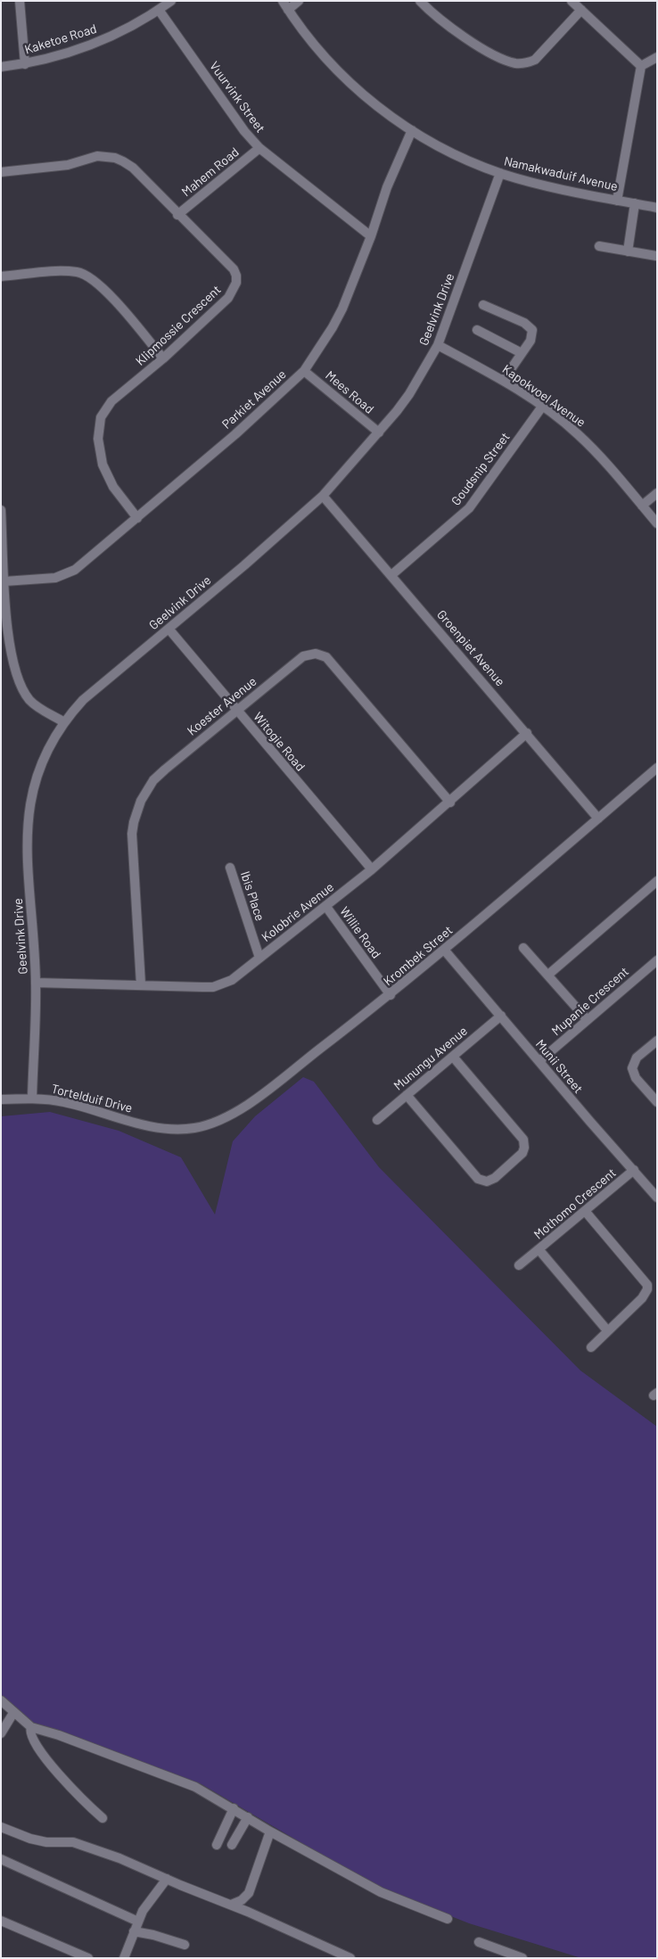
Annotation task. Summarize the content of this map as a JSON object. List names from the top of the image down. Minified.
{"streets":{"street":["Kaketoe Road","Vuurvink Street","Mahem Road","Namakwaduif Avenue","Geelvink Drive","Klipmossie Crescent","Mees Road","Kapokvoel Avenue","Parkiet Avenue","Goudsnip Street","Groenpiet Avenue","Koester Avenue","Witogie Road","Ibis Place","Kolobrie Avenue","Willie Road","Krombek Street","Mupanie Crescent","Munungu Avenue","Munii Street","Tortelduif Drive","Mothomo Crescent"]},"crossings":[["Kaketoe Road","Vuurvink Street"],["Vuurvink Street","Mahem Road"],["Vuurvink Street","Parkiet Avenue"],["Mahem Road","Klipmossie Crescent"],["Namakwaduif Avenue","Geelvink Drive"],["Namakwaduif Avenue","Parkiet Avenue"],["Geelvink Drive","Mees Road"],["Geelvink Drive","Kapokvoel Avenue"],["Geelvink Drive","Groenpiet Avenue"],["Geelvink Drive","Witogie Road"],["Geelvink Drive","Kolobrie Avenue"],["Geelvink Drive","Tortelduif Drive"],["Klipmossie Crescent","Parkiet Avenue"],["Mees Road","Parkiet Avenue"],["Kapokvoel Avenue","Goudsnip Street"],["Goudsnip Street","Groenpiet Avenue"],["Groenpiet Avenue","Kolobrie Avenue"],["Groenpiet Avenue","Krombek Street"],["Koester Avenue","Witogie Road"],["Koester Avenue","Kolobrie Avenue"],["Witogie Road","Kolobrie Avenue"],["Ibis Place","Kolobrie Avenue"],["Kolobrie Avenue","Willie Road"],["Willie Road","Krombek Street"],["Krombek Street","Munii Street"],["Krombek Street","Tortelduif Drive"],["Mupanie Crescent","Munii Street"],["Munungu Avenue","Munii Street"],["Munii Street","Mothomo Crescent"]]}
